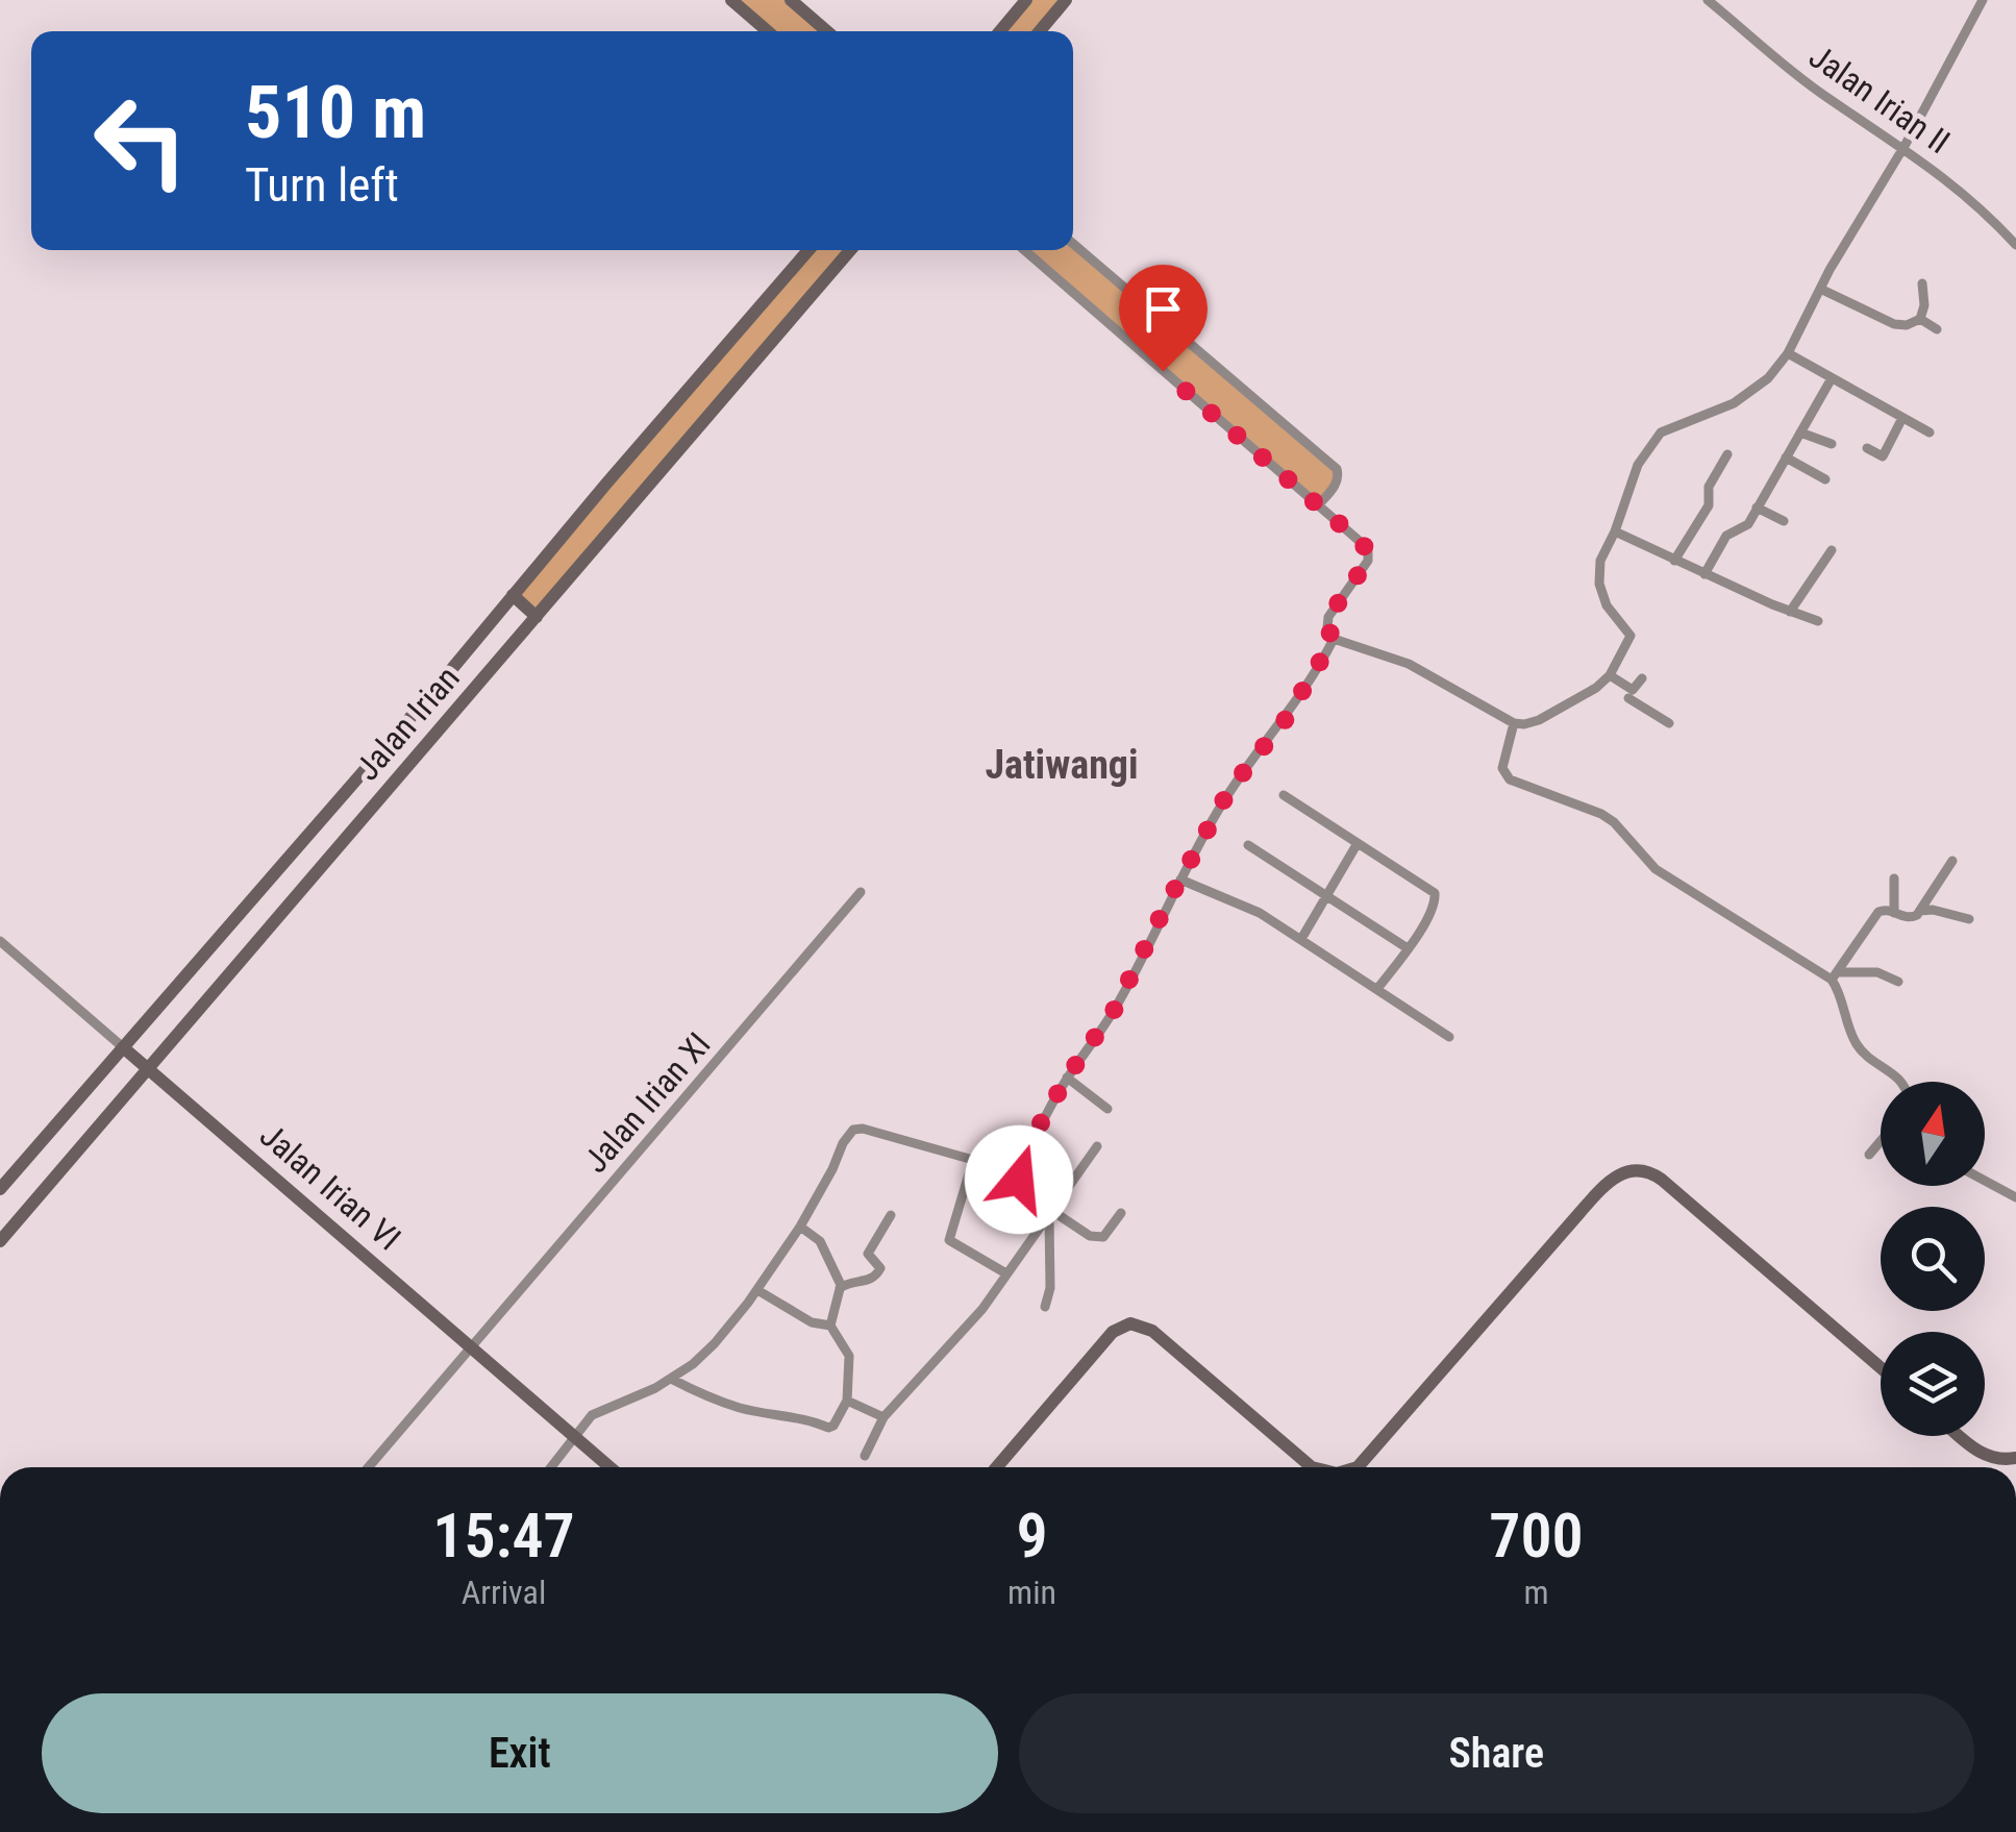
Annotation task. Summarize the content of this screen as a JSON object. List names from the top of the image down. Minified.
{"streets":{"street":["Jalan Irian II","Jalan Irian","Jalan Irian XI","Jalan Irian VI"]},"crossings":[["Jalan Irian","Jalan Irian VI"],["Jalan Irian XI","Jalan Irian VI"]],"districts":["Jatiwangi"],"north":"top","page":{"turn":["510 m","Turn left"],"eta":["15:47","Arrival","9","min","700","m"],"buttons":["Exit","Share"]}}
